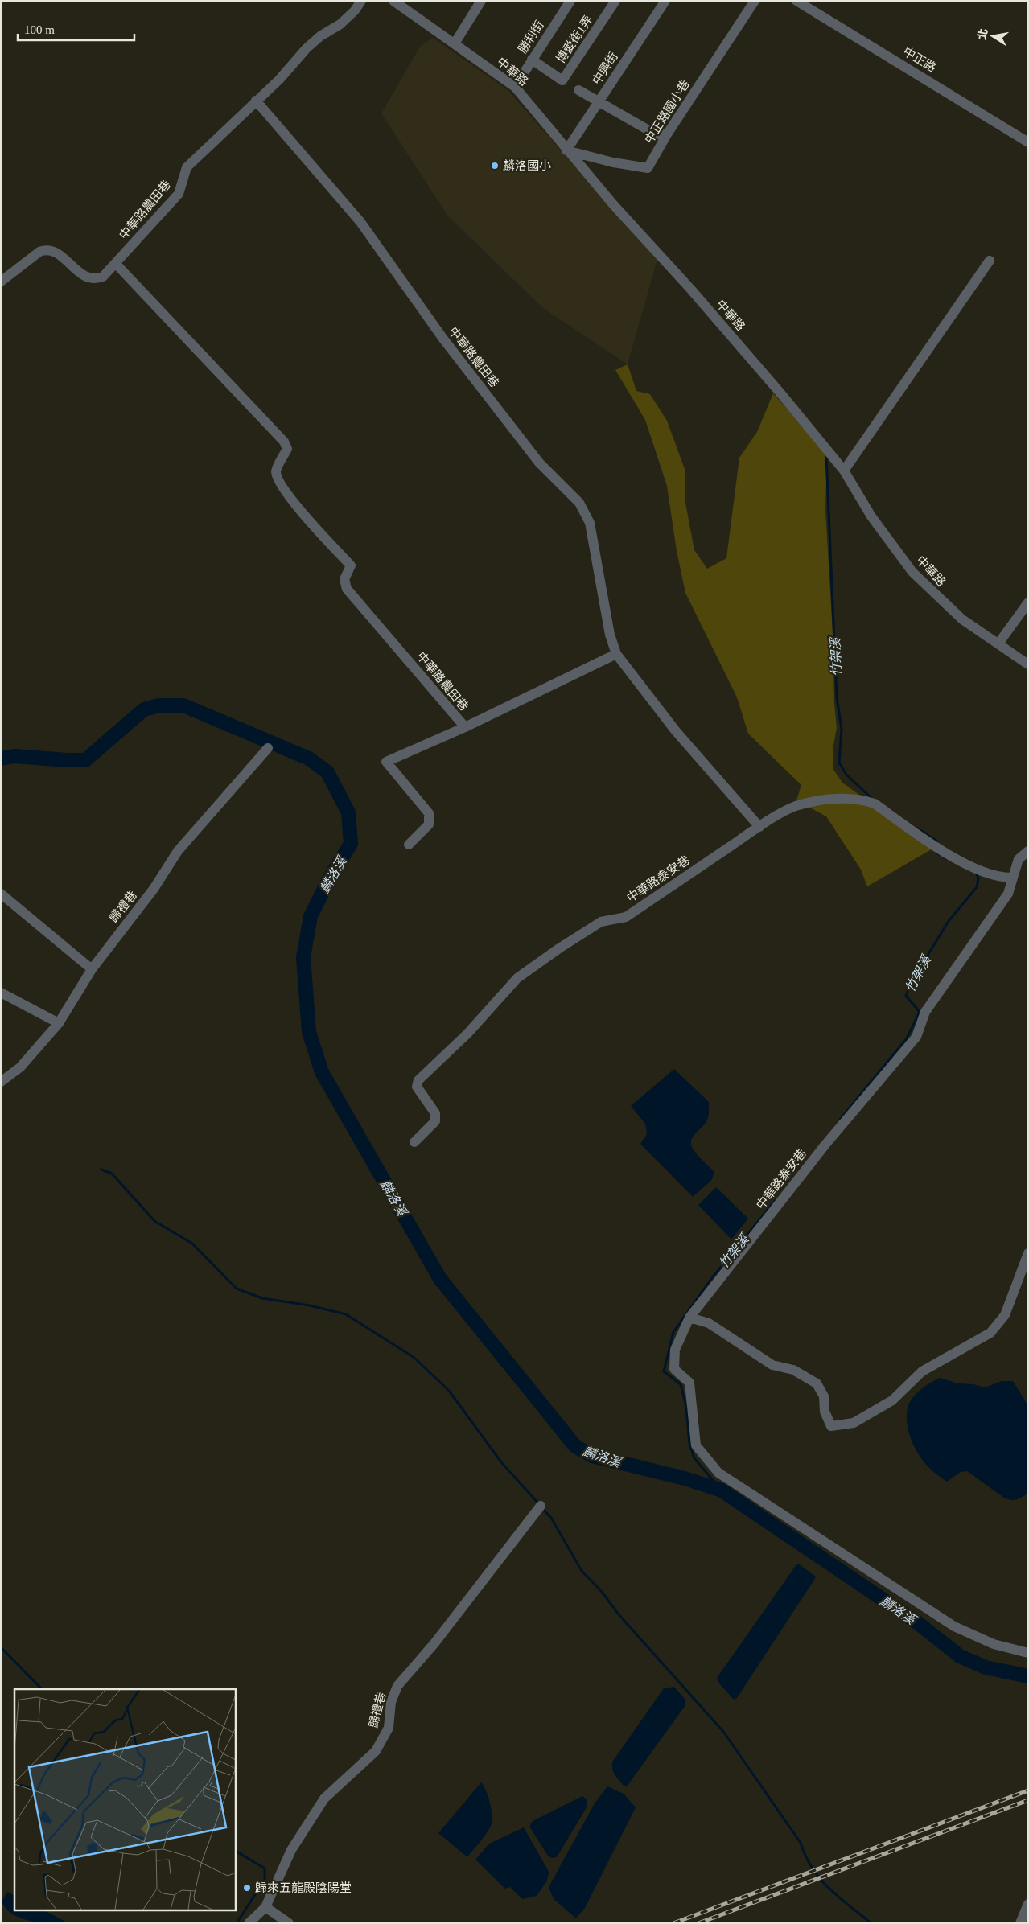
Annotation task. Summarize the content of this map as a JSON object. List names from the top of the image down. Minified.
{"streets":{"street":["勝利街","博愛街1弄","中正路","中興街","中華路","中正路國小巷","中華路農田巷","中華路泰安巷","歸禮巷"]},"crossings":[["勝利街","博愛街1弄"],["勝利街","中華路"],["中興街","中華路"],["中興街","中正路國小巷"],["中華路","中正路國小巷"],["中華路農田巷","中華路泰安巷"]],"water":["竹架溪","麟洛溪"],"places":["麟洛國小","歸來五龍殿陰陽堂"],"scale_bar":"100 m","north":"left"}
